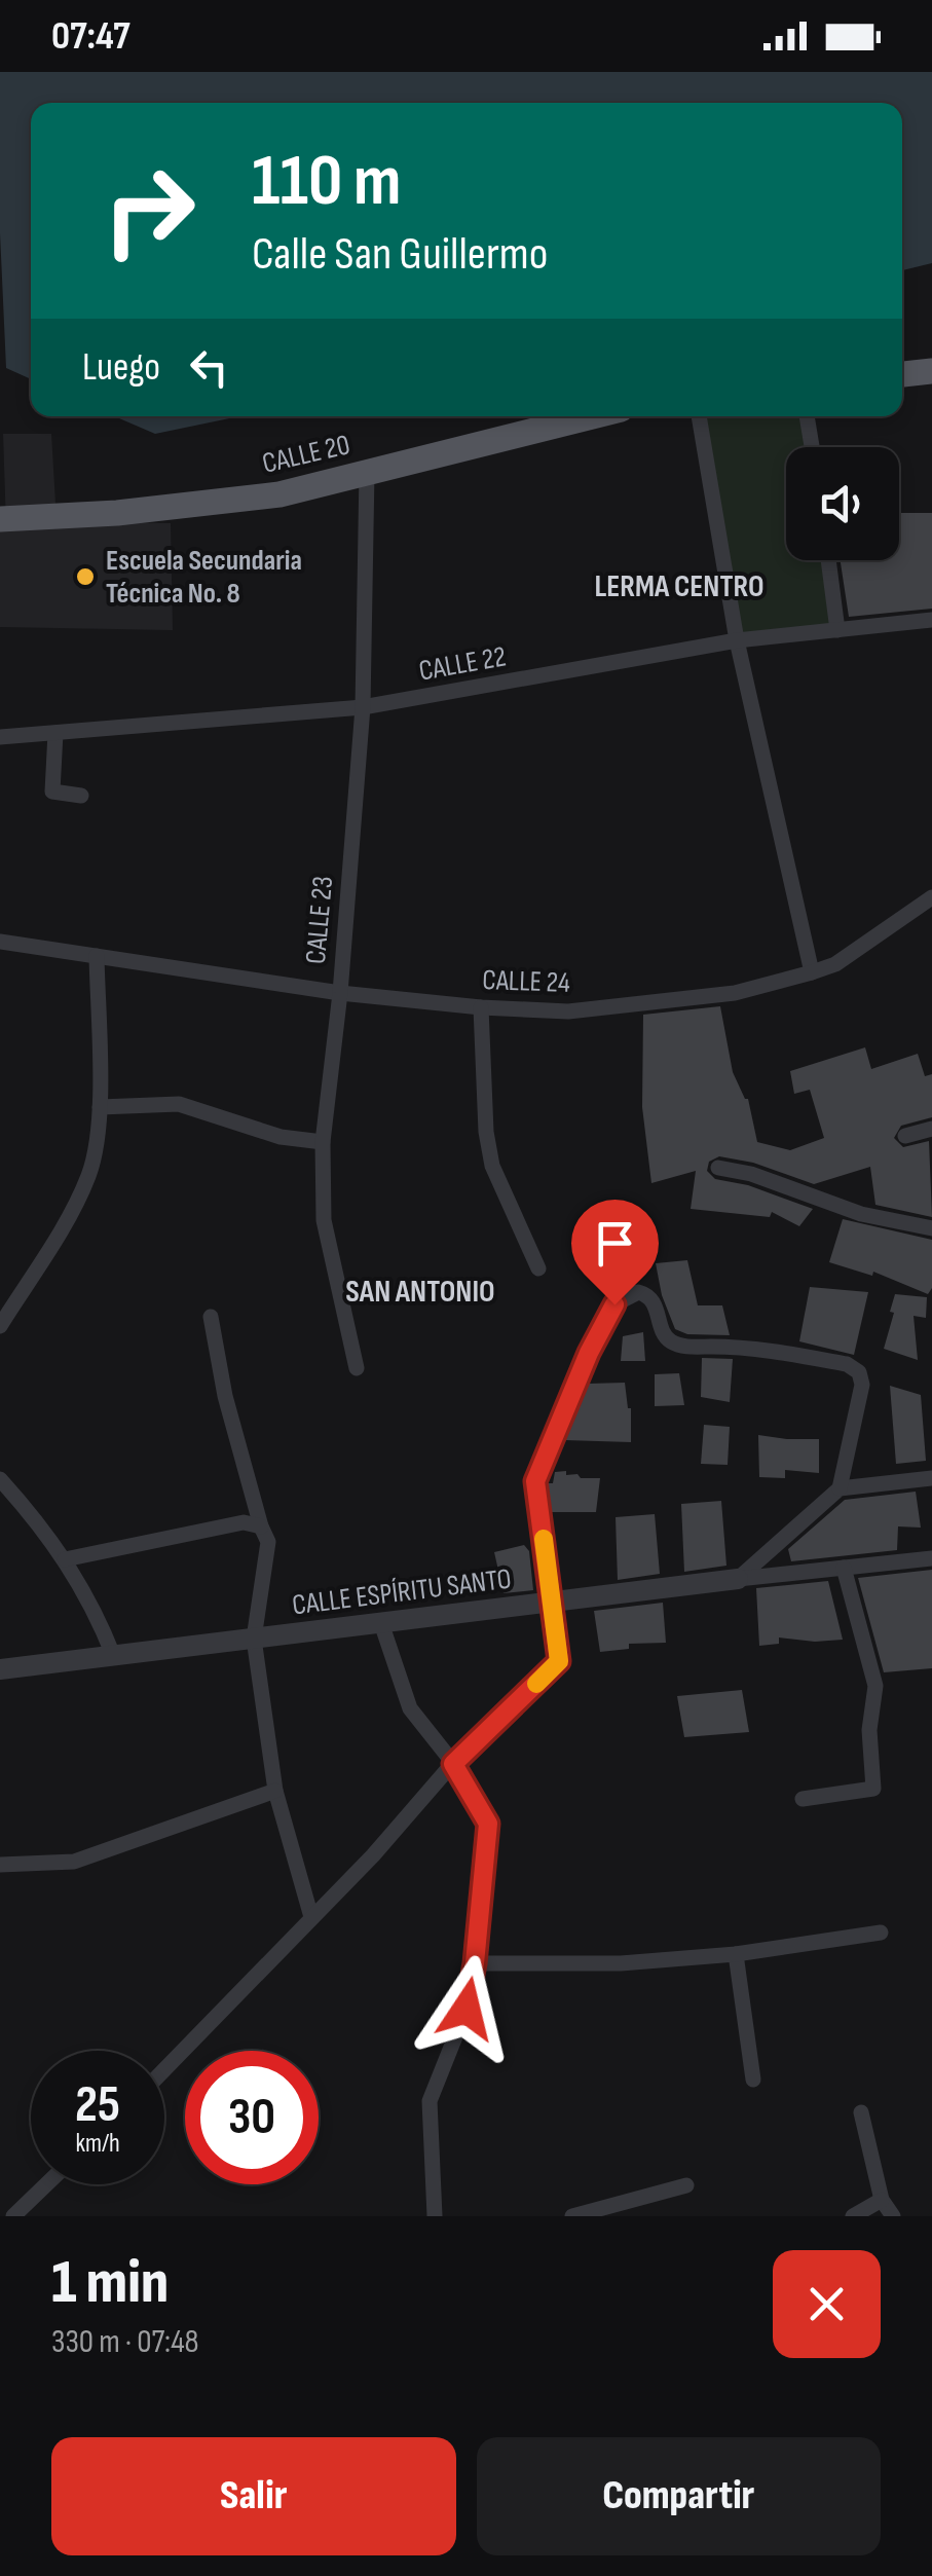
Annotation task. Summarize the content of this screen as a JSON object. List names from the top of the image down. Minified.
{"streets":{"main road":["CALLE 20"],"street":["CALLE 22","CALLE 23","CALLE 24","CALLE ESPÍRITU SANTO"]},"crossings":[["CALLE 20","CALLE 23"],["CALLE 22","CALLE 23"],["CALLE 23","CALLE 24"]],"districts":["LERMA CENTRO","SAN ANTONIO"],"places":["Escuela Secundaria Técnica No. 8"],"page":{"status":"07:47","turn":["110 m","Calle San Guillermo"],"then":"Luego","speed":"25 km/h","limit":"30","heading":["1 min","330 m · 07:48"],"buttons":["Salir","Compartir"]}}
